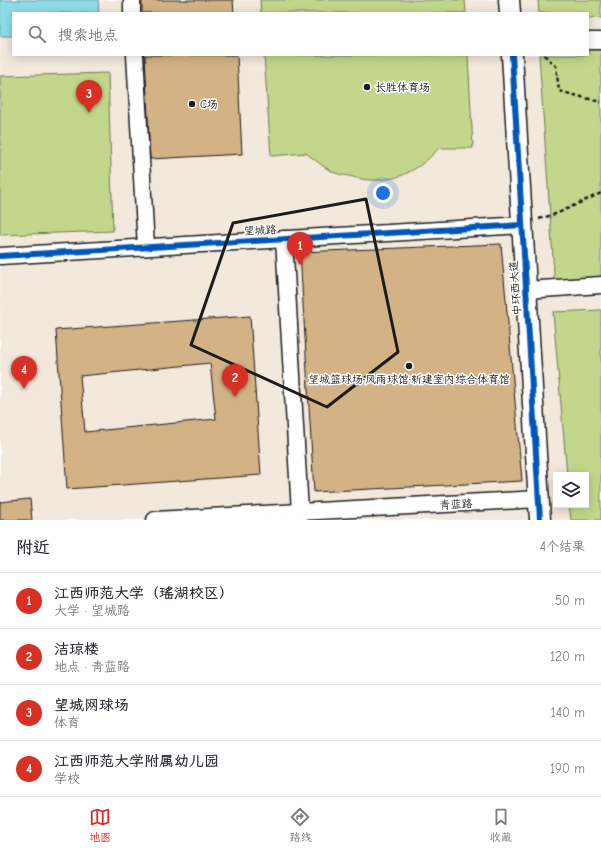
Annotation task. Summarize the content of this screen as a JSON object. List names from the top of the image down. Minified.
{"streets":{"street":["望城路","中环西大道","青蓝路"]},"crossings":[["望城路","中环西大道"],["中环西大道","青蓝路"]],"places":["长胜体育场","C场","望城篮球场·风雨球馆·新建室内综合体育馆"],"page":{"search":"搜索地点","pins":["3","1","4","2"],"heading":["附近","4个结果"],"list":[{"mark":"1","name":"江西师范大学（瑶湖校区）","note":"大学 · 望城路","value":"50 m"},{"mark":"2","name":"洁琼楼","note":"地点 · 青蓝路","value":"120 m"},{"mark":"3","name":"望城网球场","note":"体育","value":"140 m"},{"mark":"4","name":"江西师范大学附属幼儿园","note":"学校","value":"190 m"}],"nav":["地图","路线","收藏"]}}
